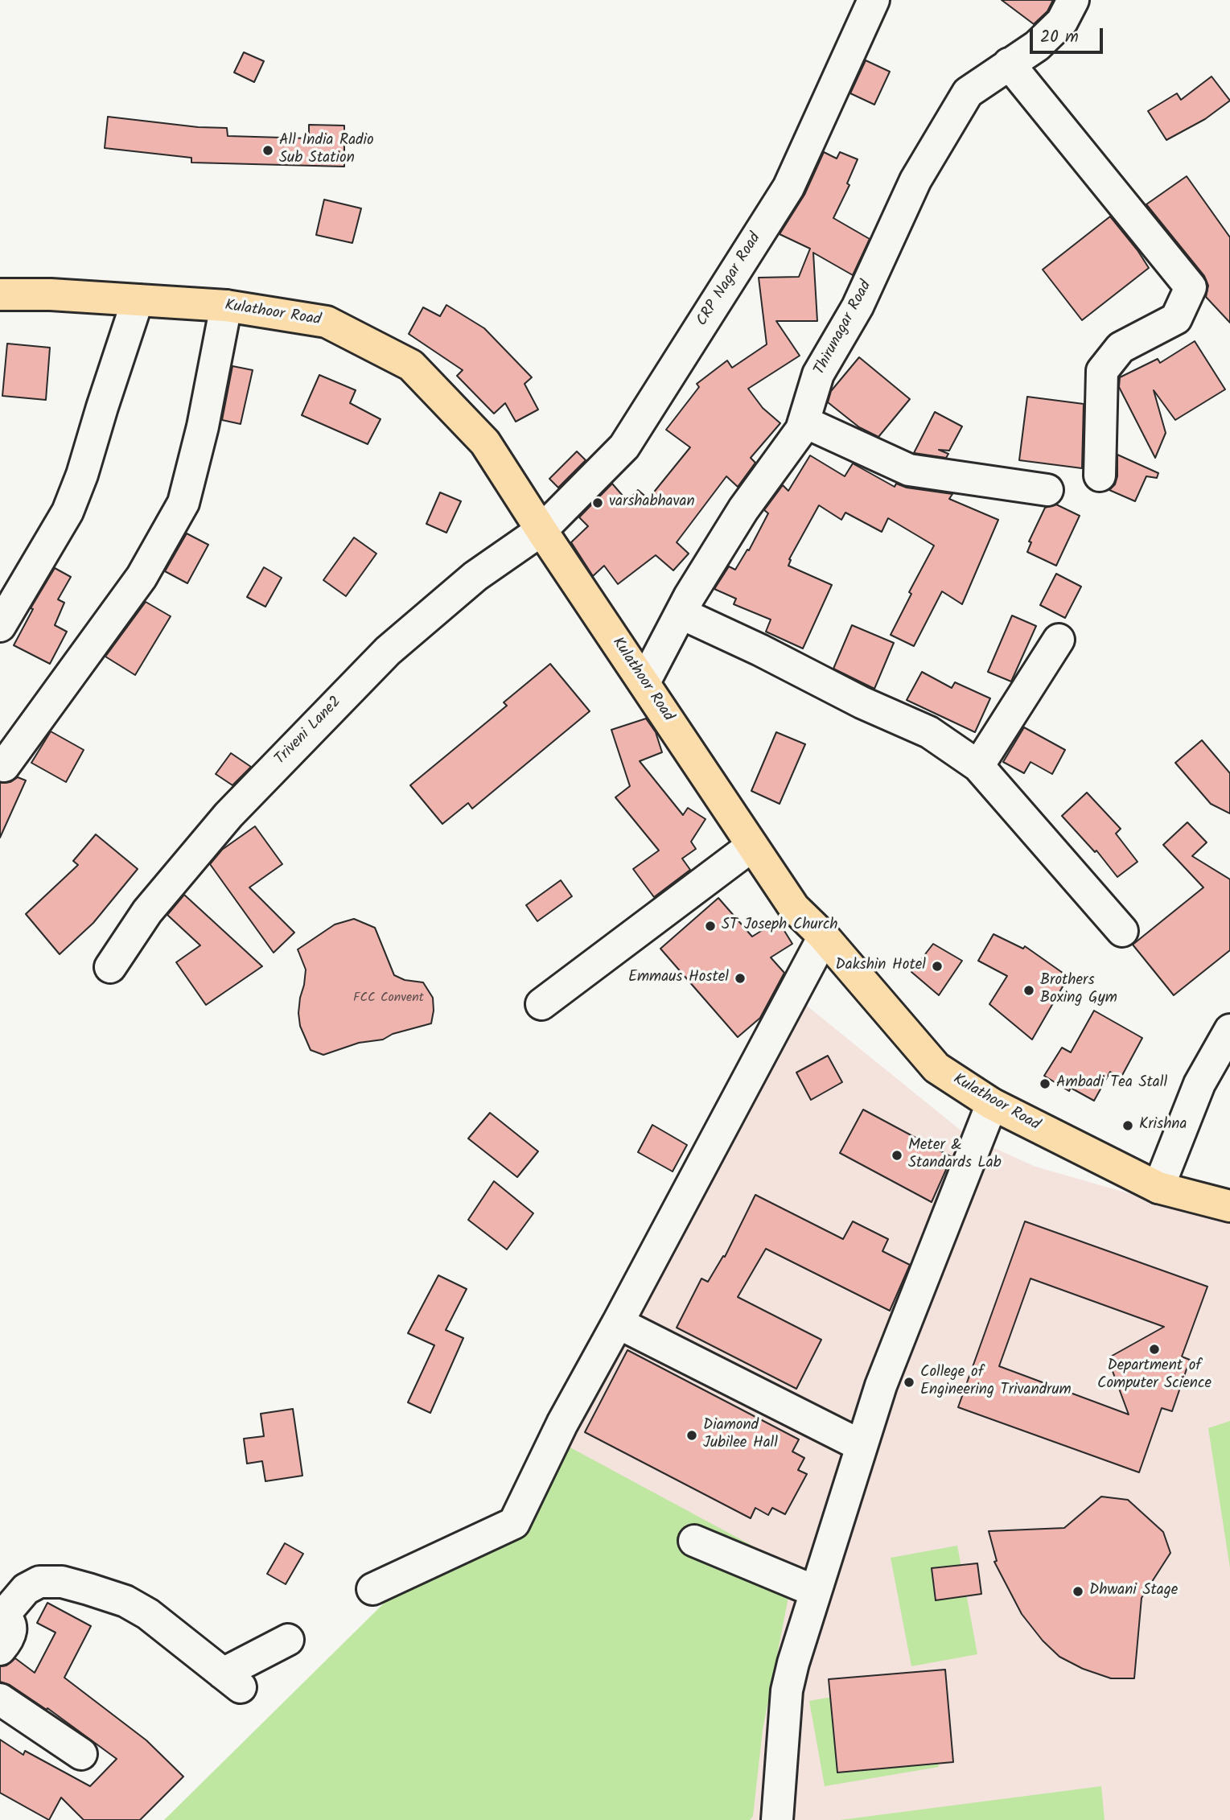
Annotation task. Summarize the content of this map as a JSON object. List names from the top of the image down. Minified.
{"streets":{"main road":["Kulathoor Road"],"street":["CRP Nagar Road","Thirunagar Road","Triveni Lane2"]},"crossings":[["CRP Nagar Road","Kulathoor Road"],["CRP Nagar Road","Triveni Lane2"],["Kulathoor Road","Thirunagar Road"],["Kulathoor Road","Triveni Lane2"]],"places":["All India Radio Sub Station","varshabhavan","ST Joseph Church","Dakshin Hotel","Emmaus Hostel","Brothers Boxing Gym","Ambadi Tea Stall","Krishna","Meter & Standards Lab","Department of Computer Science","College of Engineering Trivandrum","Diamond Jubilee Hall","Dhwani Stage"],"house_numbers":["FCC Convent"],"scale_bar":"20 m"}
